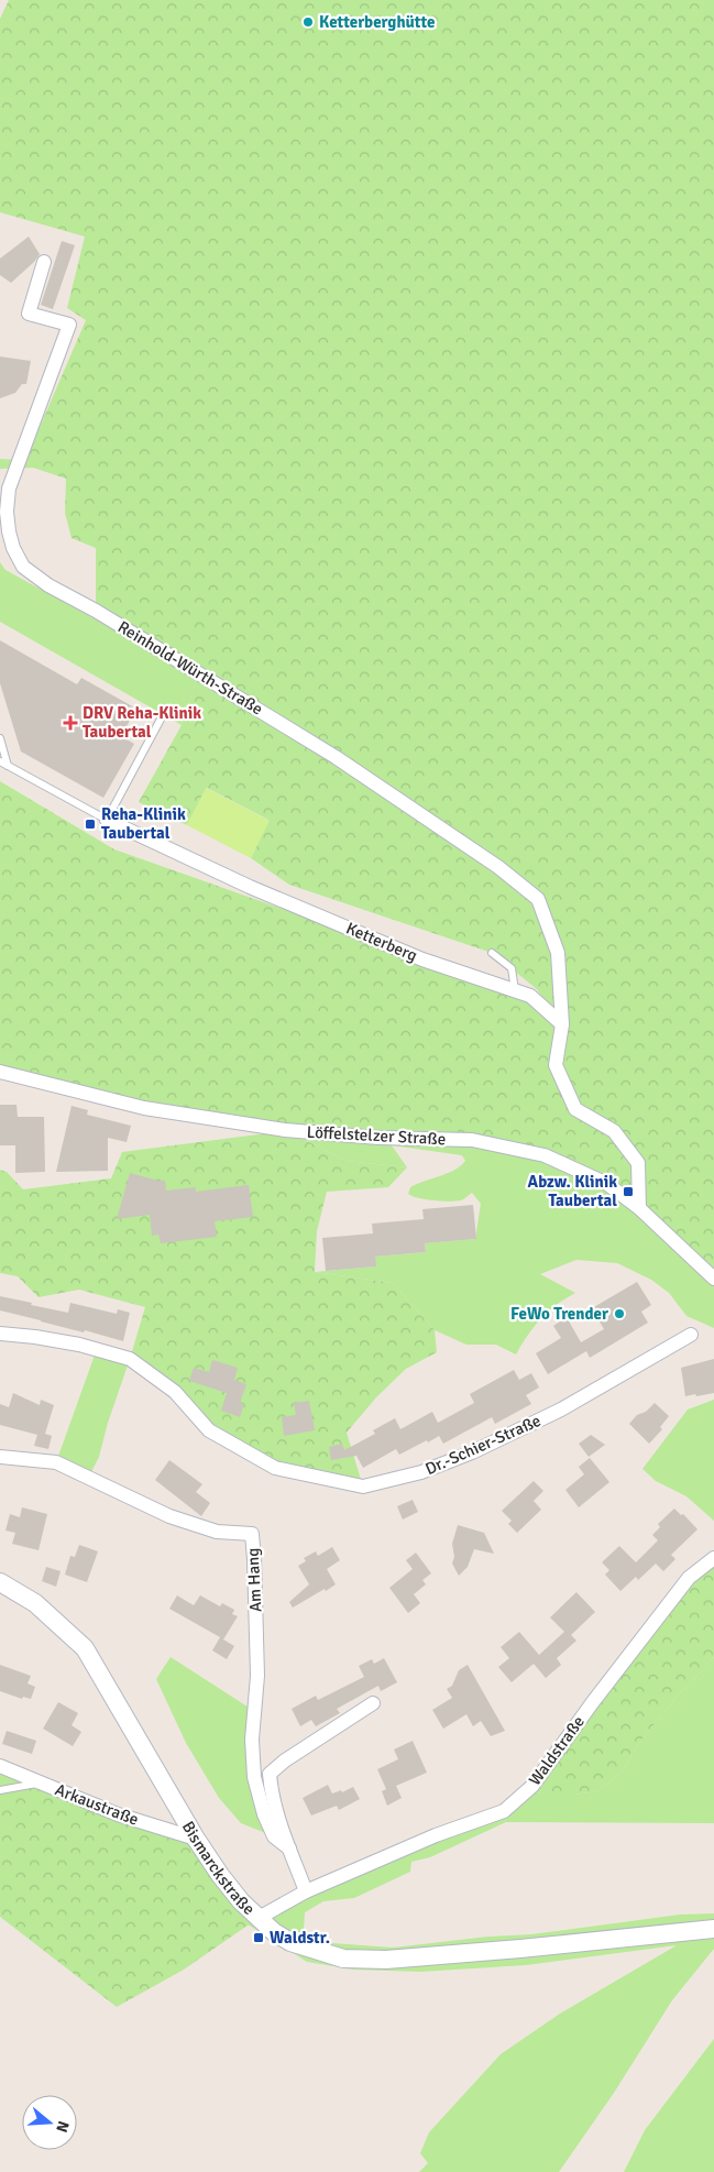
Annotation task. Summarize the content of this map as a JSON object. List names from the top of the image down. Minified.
{"streets":{"street":["Reinhold-Würth-Straße","Ketterberg","Löffelstelzer Straße","Dr.-Schier-Straße","Am Hang","Waldstraße","Arkaustraße","Bismarckstraße"]},"crossings":[["Reinhold-Würth-Straße","Ketterberg"],["Am Hang","Waldstraße"],["Waldstraße","Bismarckstraße"],["Arkaustraße","Bismarckstraße"]],"places":{"other":["Ketterberghütte","FeWo Trender"],"health":["DRV Reha-Klinik Taubertal"],"transit":["Reha-Klinik Taubertal","Abzw. Klinik Taubertal","Waldstr."]},"north":"right"}
